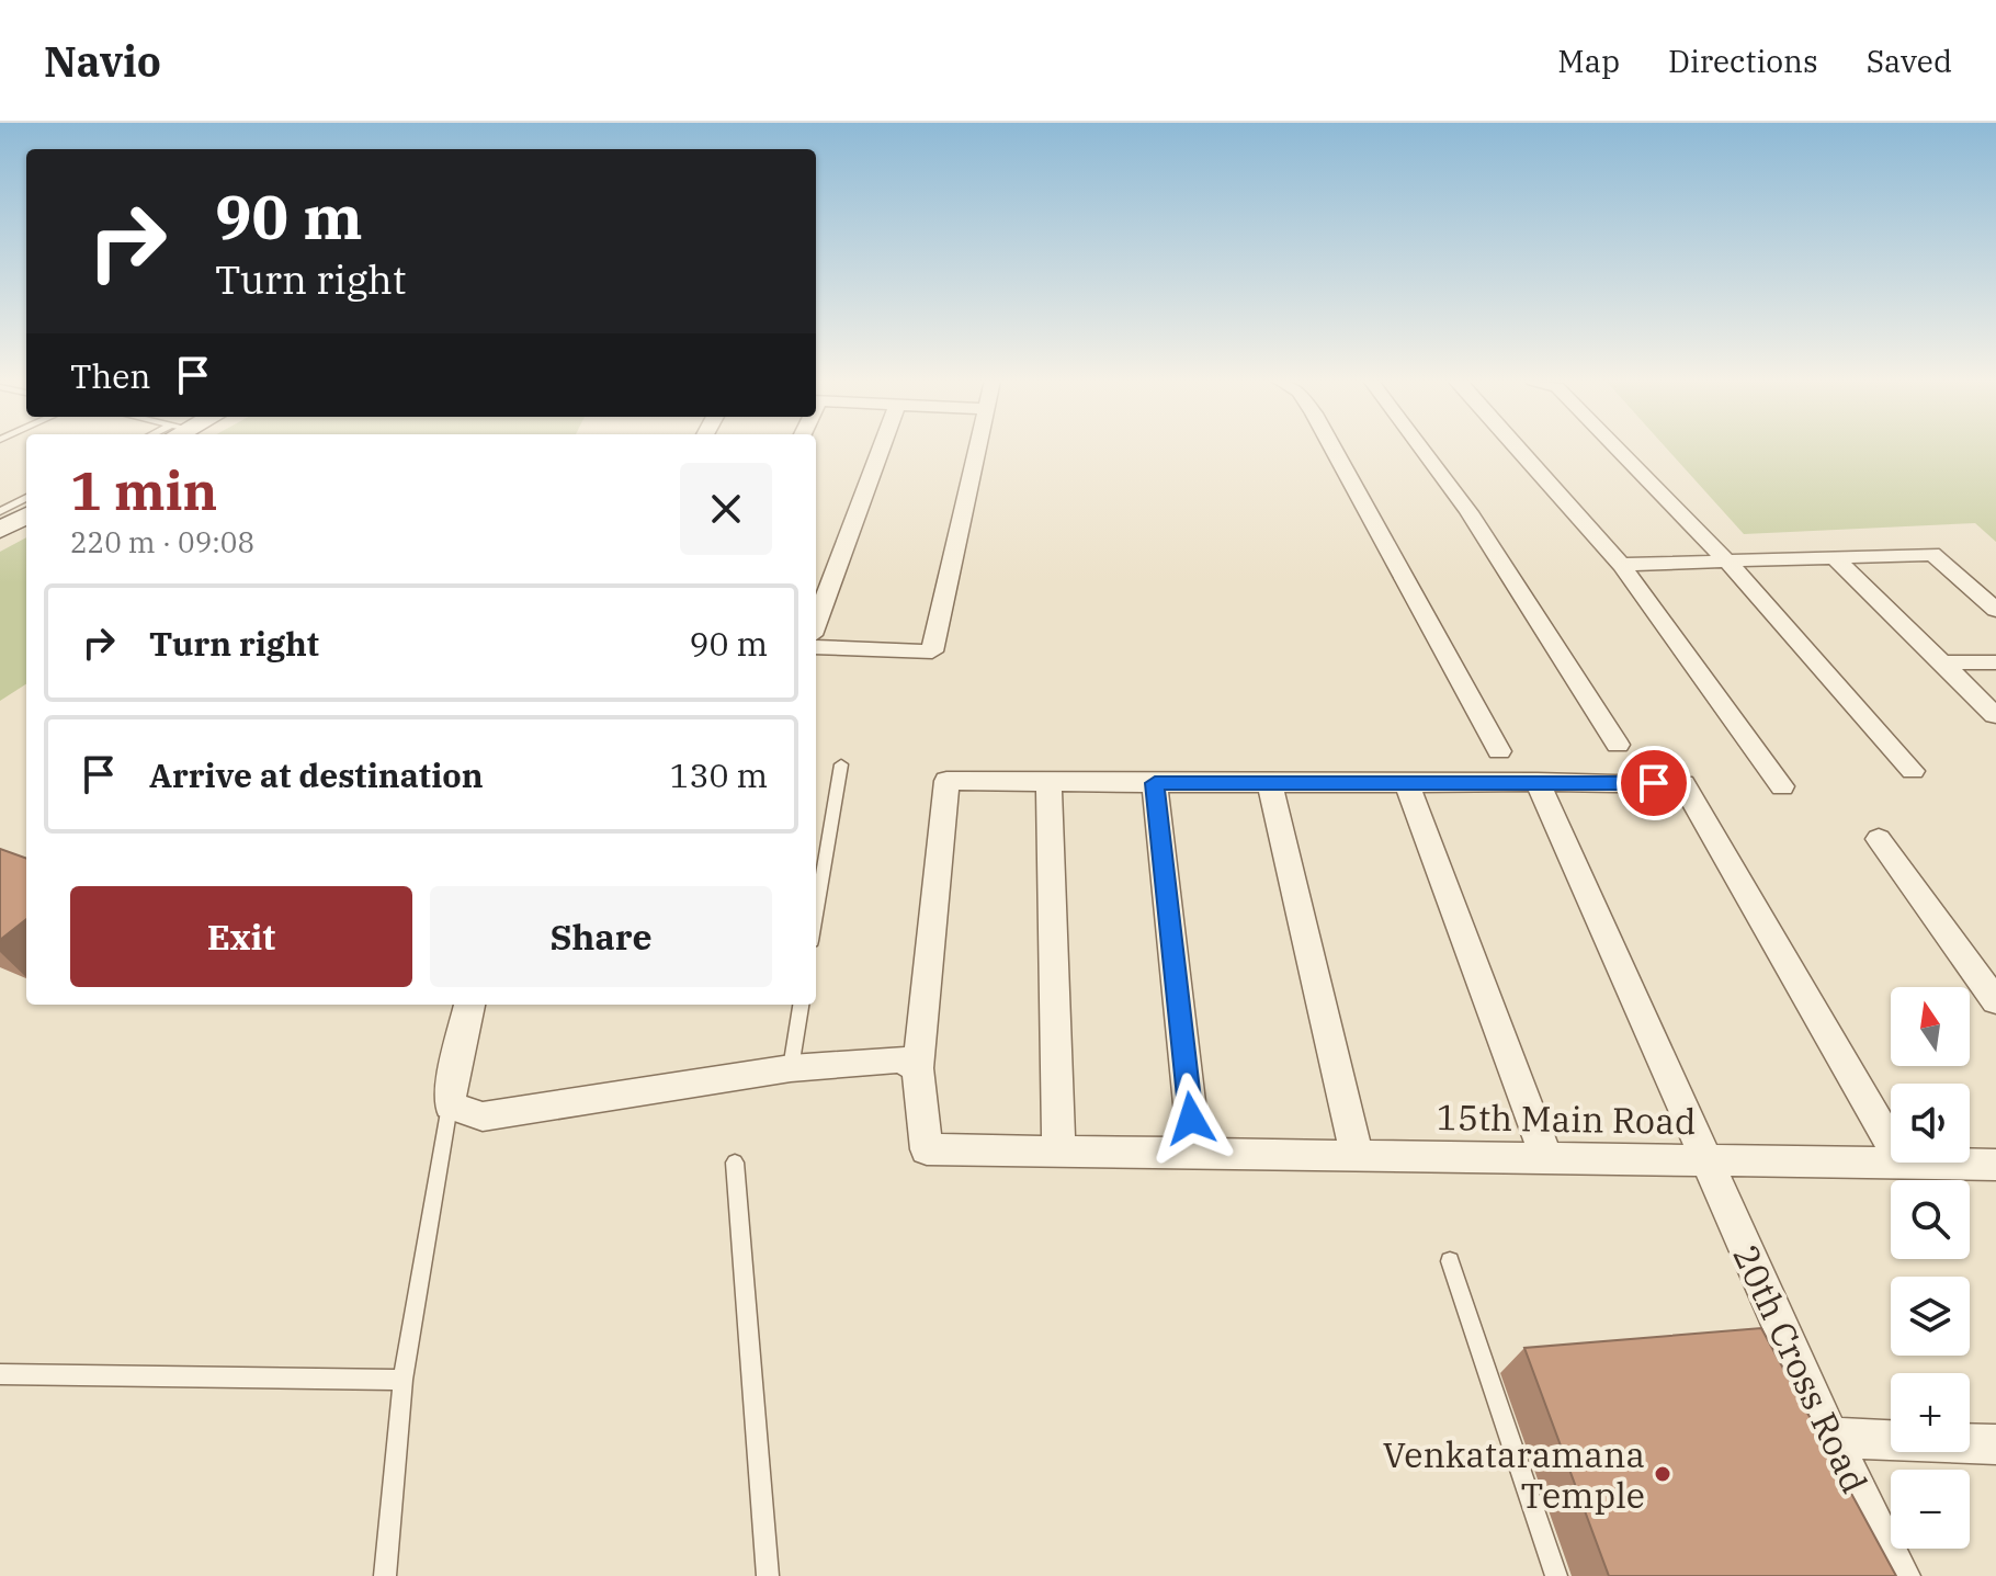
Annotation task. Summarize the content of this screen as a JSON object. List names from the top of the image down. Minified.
{"streets":{"street":["15th Main Road","20th Cross Road"]},"crossings":[["15th Main Road","20th Cross Road"]],"places":["Venkataramana Temple"],"north":"top","page":{"header":"Navio","nav":["Map","Directions","Saved"],"turn":["90 m","Turn right"],"then":"Then","heading":["1 min","220 m · 09:08"],"list":[{"name":"Turn right","value":"90 m"},{"name":"Arrive at destination","value":"130 m"}],"buttons":["Exit","Share"],"map_buttons":["+","−"]}}
